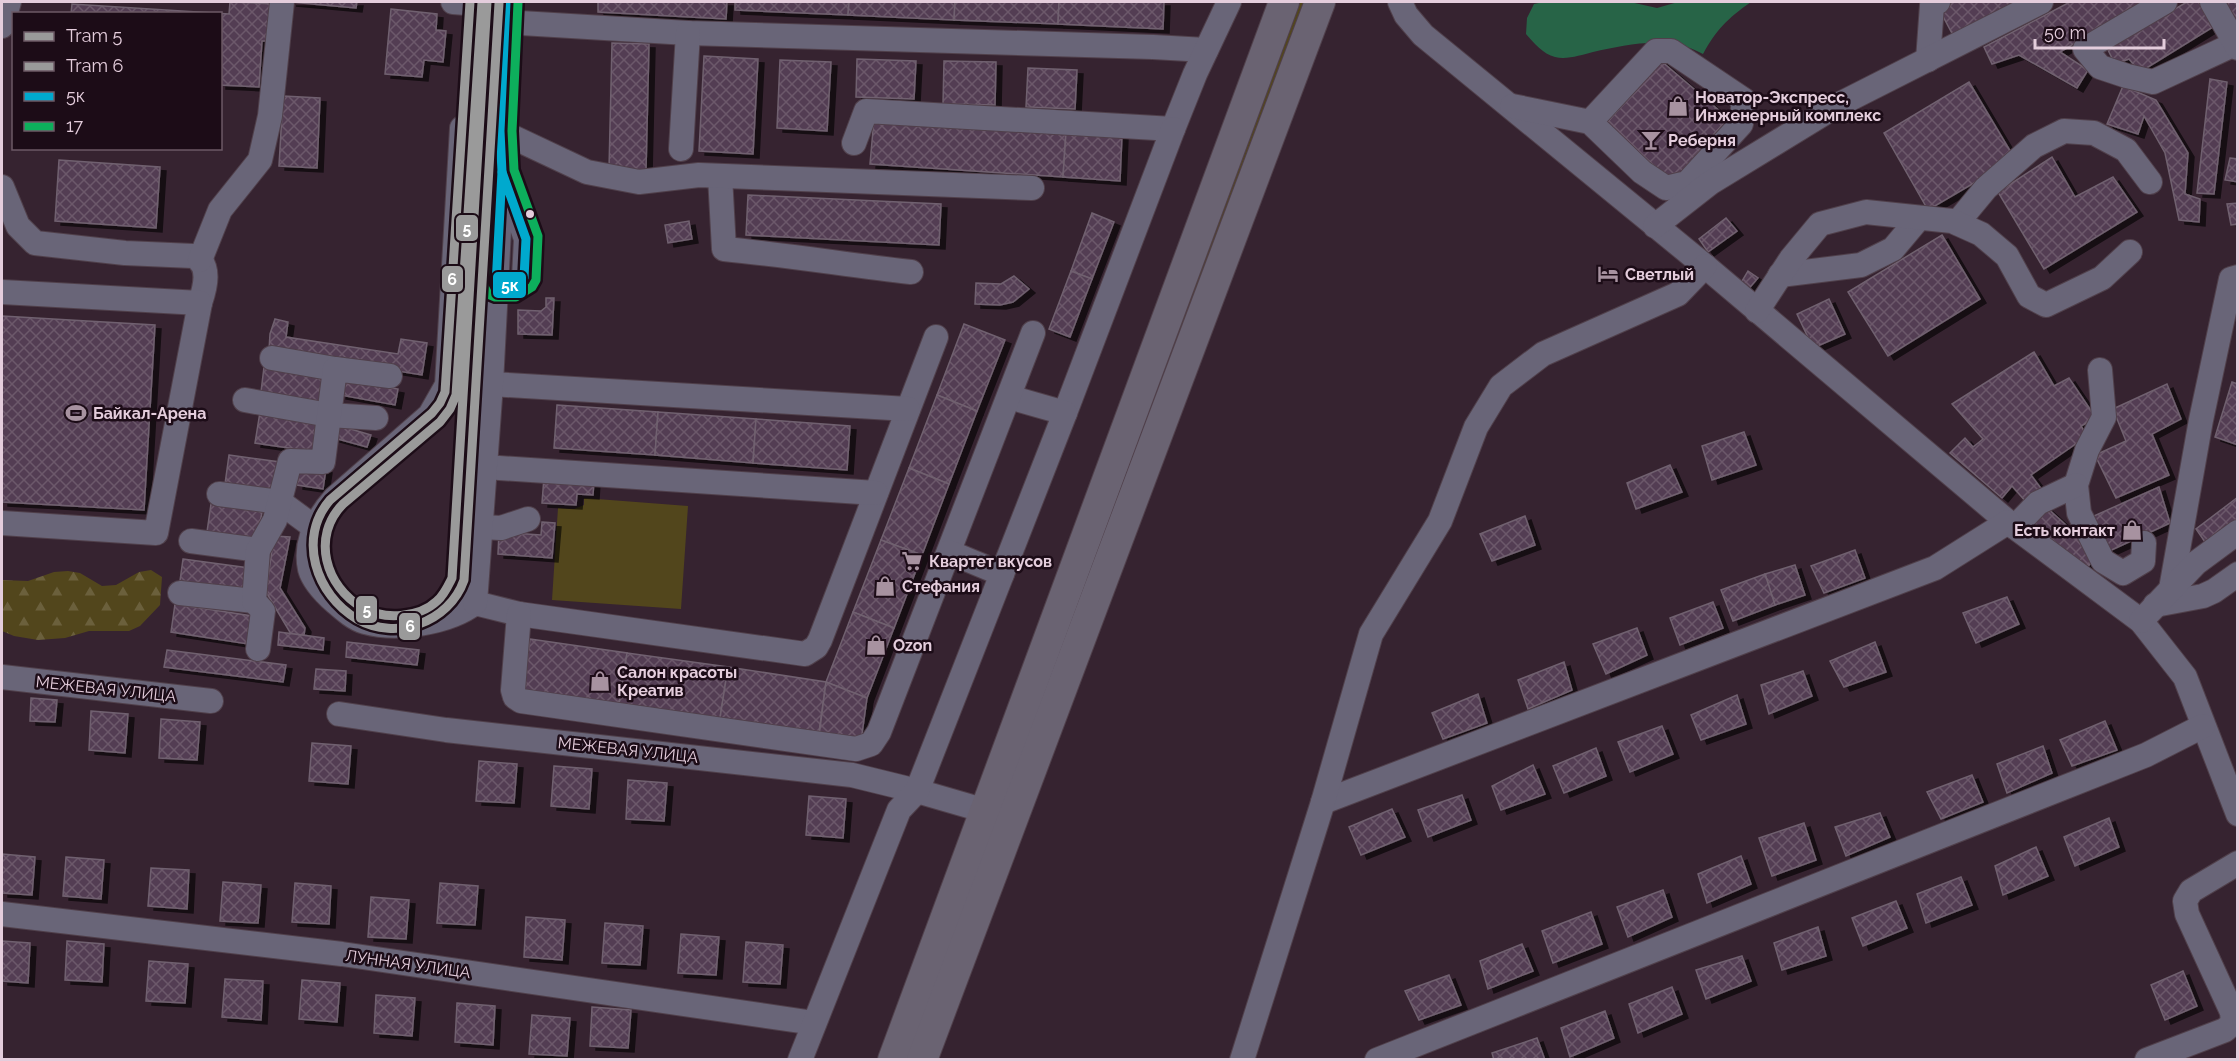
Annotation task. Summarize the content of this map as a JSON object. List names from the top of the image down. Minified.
{"streets":{"street":["МЕЖЕВАЯ УЛИЦА","ЛУННАЯ УЛИЦА"]},"places":{"shop":["Новатор-Экспресс, Инженерный комплекс","Есть контакт","Стефания","Ozon","Салон красоты Креатив"],"bar":["Реберня"],"hotel":["Светлый"],"sports":["Байкал-Арена"],"supermarket":["Квартет вкусов"]},"lines":["tram line 5","tram line 6","transit line 5к","transit line 17"],"legend":["Tram 5","Tram 6","5к","17"],"scale_bar":"50 m"}
